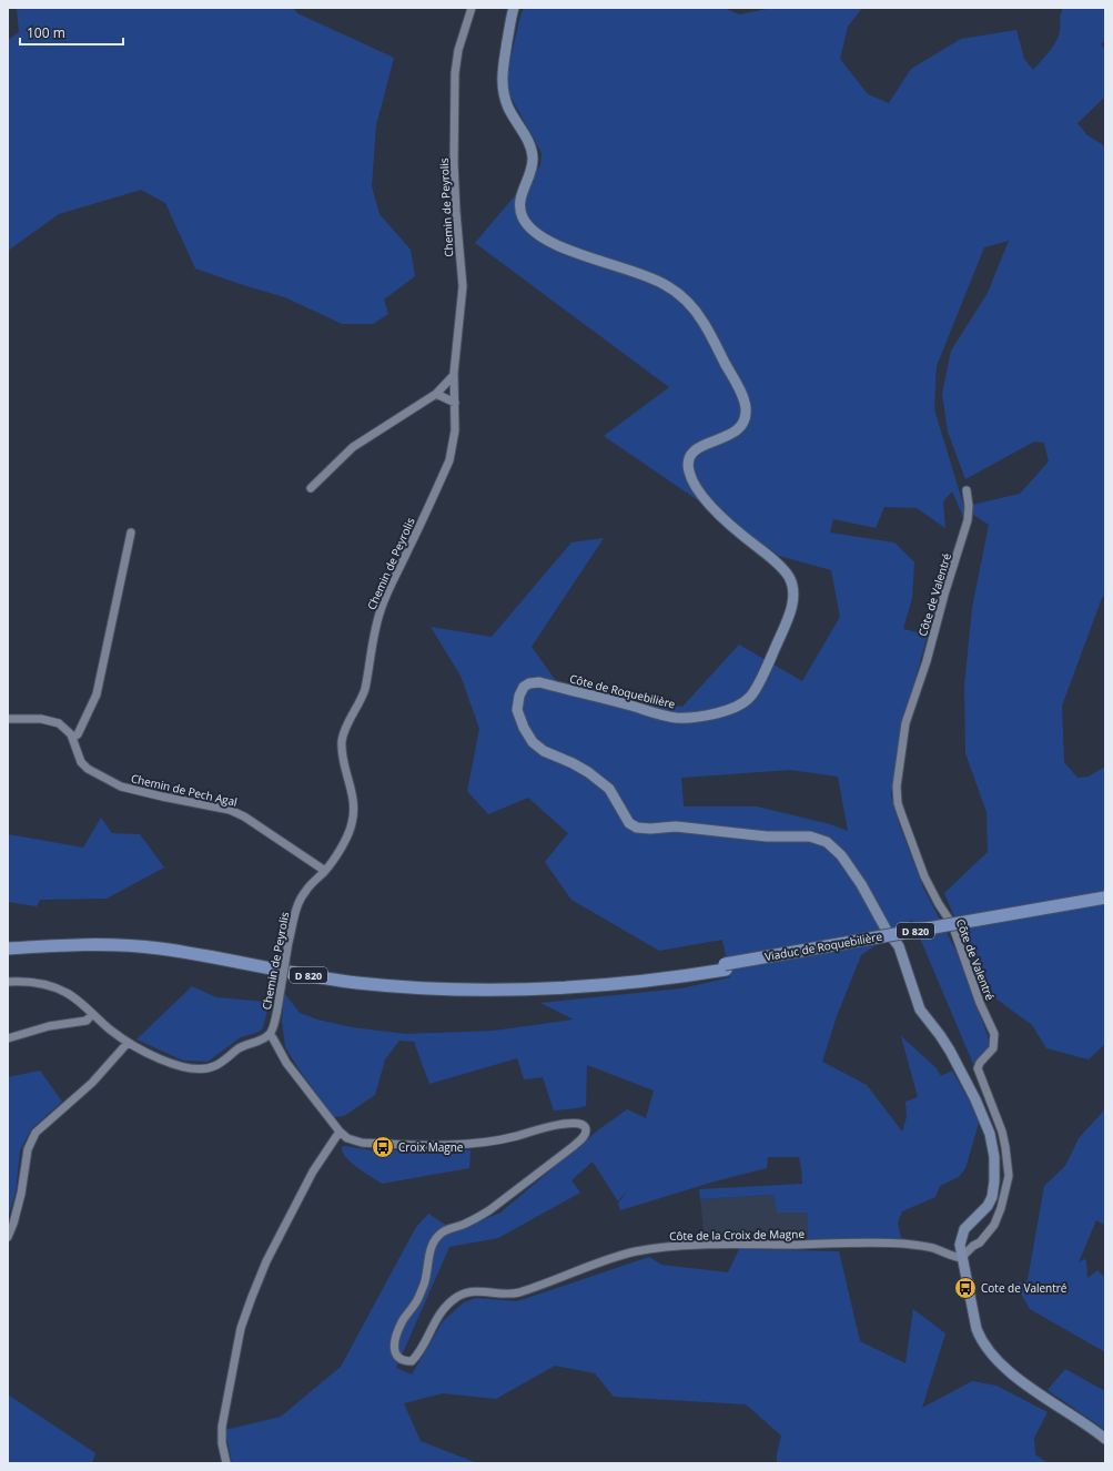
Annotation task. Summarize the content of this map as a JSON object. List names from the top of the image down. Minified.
{"streets":{"main road":["D 820","Viaduc de Roquebilière"],"street":["Chemin de Peyrolis","Côte de Valentré","Côte de Roquebilière","Chemin de Pech Agal","Côte de la Croix de Magne"]},"crossings":[["Chemin de Peyrolis","Chemin de Pech Agal"],["Chemin de Peyrolis","Côte de la Croix de Magne"],["Côte de Valentré","Côte de la Croix de Magne"],["D 820","Viaduc de Roquebilière"]],"places":{"bus stop":["Croix Magne","Cote de Valentré"]},"scale_bar":"100 m"}
